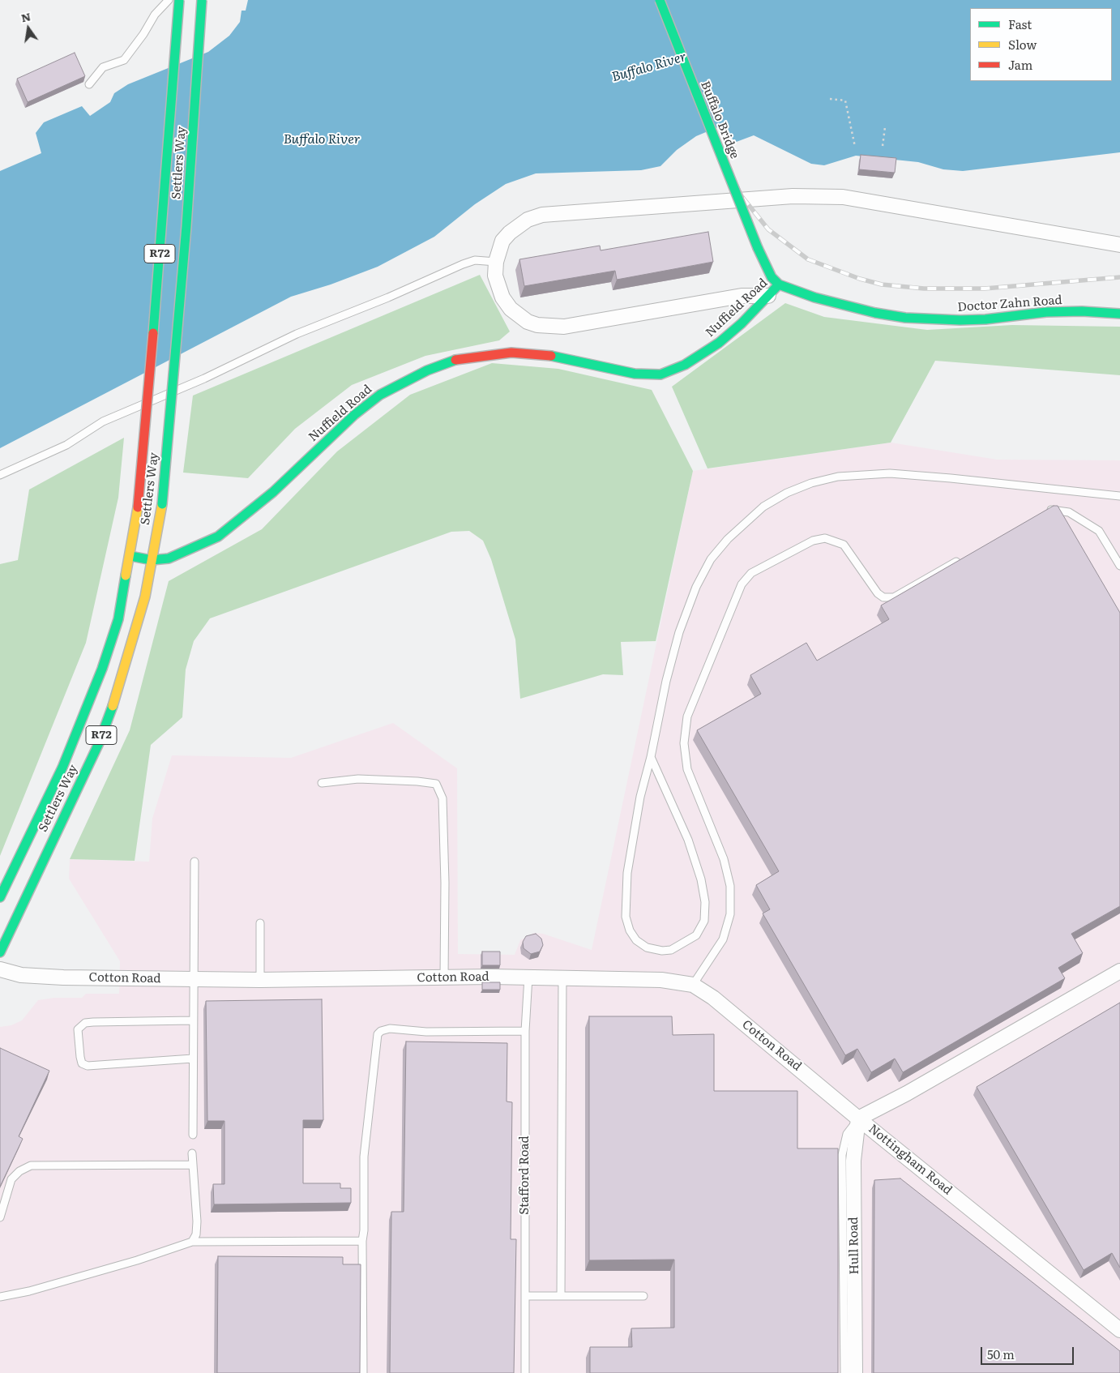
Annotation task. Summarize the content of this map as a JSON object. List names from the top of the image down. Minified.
{"streets":{"main road":["Buffalo Bridge","Settlers Way","R72","Doctor Zahn Road","Nuffield Road"],"street":["Cotton Road","Nottingham Road","Hull Road"],"lane":["Stafford Road"]},"crossings":[["Buffalo Bridge","Doctor Zahn Road"],["Buffalo Bridge","Nuffield Road"],["Settlers Way","Nuffield Road"],["Doctor Zahn Road","Nuffield Road"],["Cotton Road","Nottingham Road"],["Cotton Road","Stafford Road"],["Cotton Road","Hull Road"],["Nottingham Road","Hull Road"]],"water":["Buffalo River"],"legend":["Fast","Slow","Jam"],"scale_bar":"50 m","north":"top"}
